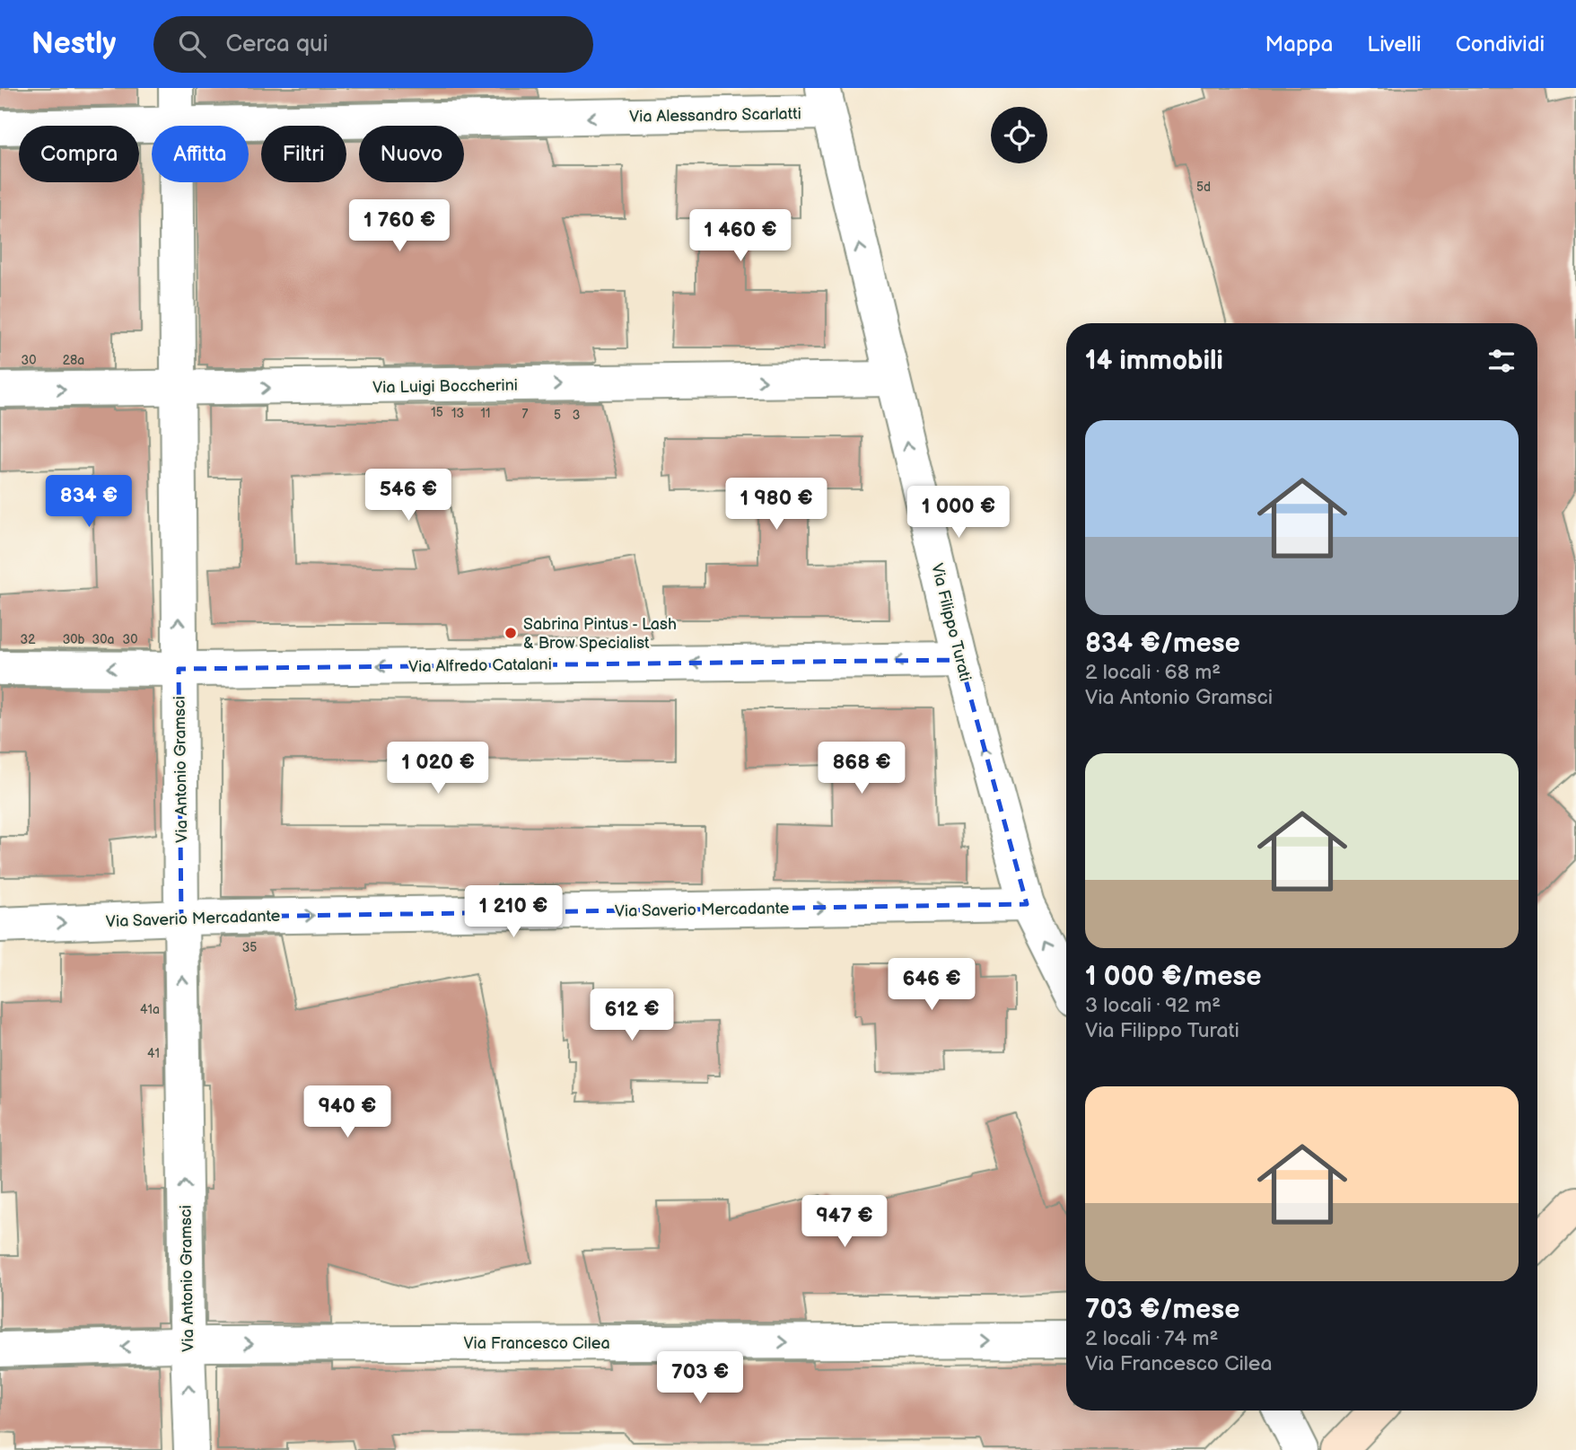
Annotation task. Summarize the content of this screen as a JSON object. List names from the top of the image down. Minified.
{"streets":{"street":["Via Alessandro Scarlatti","Via Luigi Boccherini","Via Filippo Turati","Via Alfredo Catalani","Via Antonio Gramsci","Via Saverio Mercadante","Via Francesco Cilea"]},"crossings":[["Via Alessandro Scarlatti","Via Filippo Turati"],["Via Luigi Boccherini","Via Filippo Turati"],["Via Luigi Boccherini","Via Antonio Gramsci"],["Via Filippo Turati","Via Alfredo Catalani"],["Via Filippo Turati","Via Saverio Mercadante"],["Via Alfredo Catalani","Via Antonio Gramsci"],["Via Antonio Gramsci","Via Saverio Mercadante"],["Via Antonio Gramsci","Via Francesco Cilea"]],"one_way":["Via Alessandro Scarlatti","Via Luigi Boccherini","Via Filippo Turati","Via Alfredo Catalani","Via Antonio Gramsci","Via Saverio Mercadante"],"places":["Sabrina Pintus - Lash & Brow Specialist"],"house_numbers":["5d","30","28a","15","13","11","7","5","3","32","30b","30a","30","35","41a","41"],"page":{"header":"Nestly","search":"Cerca qui","nav":["Mappa","Livelli","Condividi"],"chip":["Compra","Affitta","Filtri","Nuovo"],"price":["1 760 €","1 460 €","546 €","834 €","1 980 €","1 000 €","1 020 €","868 €","1 210 €","646 €","612 €","940 €","947 €","703 €"],"heading":"14 immobili","list":[{"name":"834 €/mese","note":"2 locali · 68 m² · Via Antonio Gramsci"},{"name":"1 000 €/mese","note":"3 locali · 92 m² · Via Filippo Turati"},{"name":"703 €/mese","note":"2 locali · 74 m² · Via Francesco Cilea"}]}}
